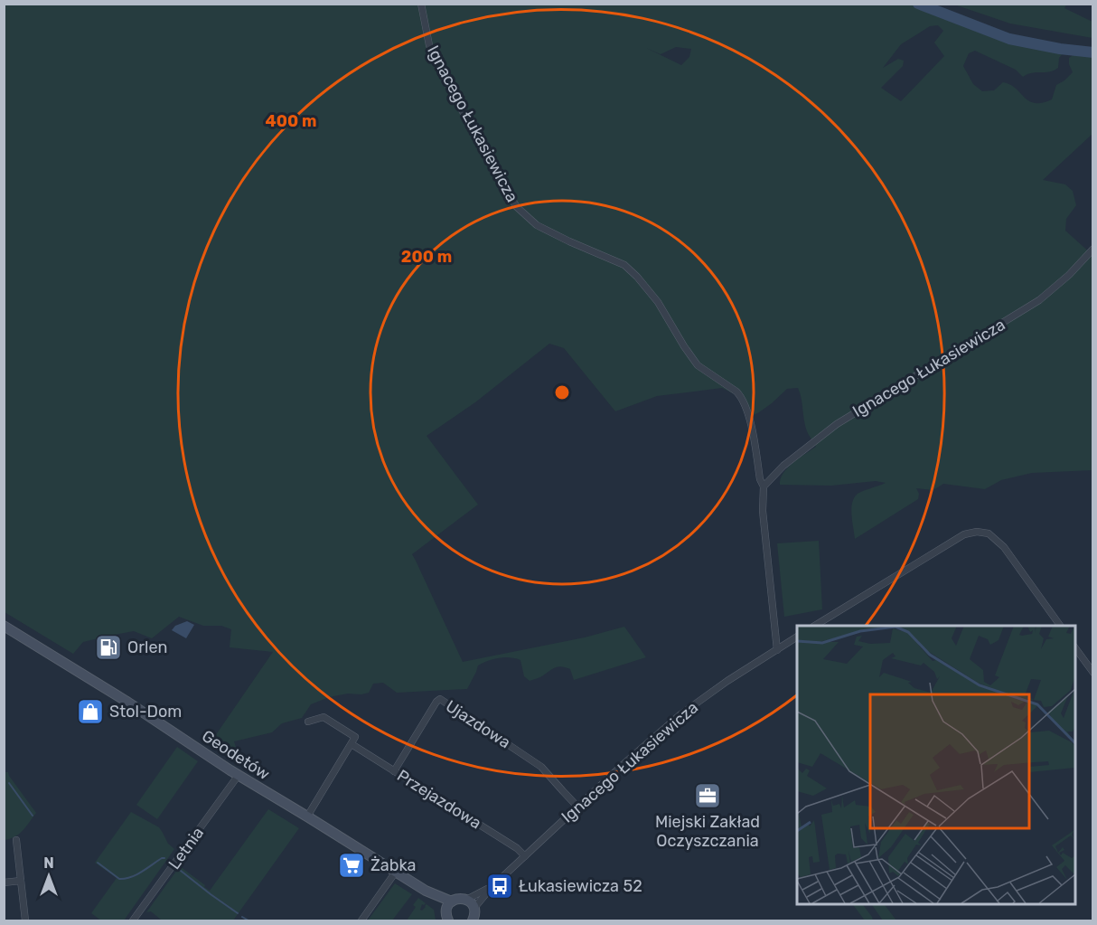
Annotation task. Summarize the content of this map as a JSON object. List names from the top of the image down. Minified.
{"streets":{"main road":["Geodetów"],"street":["Ignacego Łukasiewicza","Ujazdowa","Przejazdowa","Letnia"]},"crossings":[["Ignacego Łukasiewicza","Ujazdowa"],["Ignacego Łukasiewicza","Przejazdowa"],["Ujazdowa","Przejazdowa"],["Geodetów","Letnia"]],"places":{"fuel station":["Orlen"],"shop":["Stol-Dom"],"office":["Miejski Zakład Oczyszczania"],"supermarket":["Żabka"],"bus stop":["Łukasiewicza 52"]},"north":"top","rings":["400 m","200 m"]}
